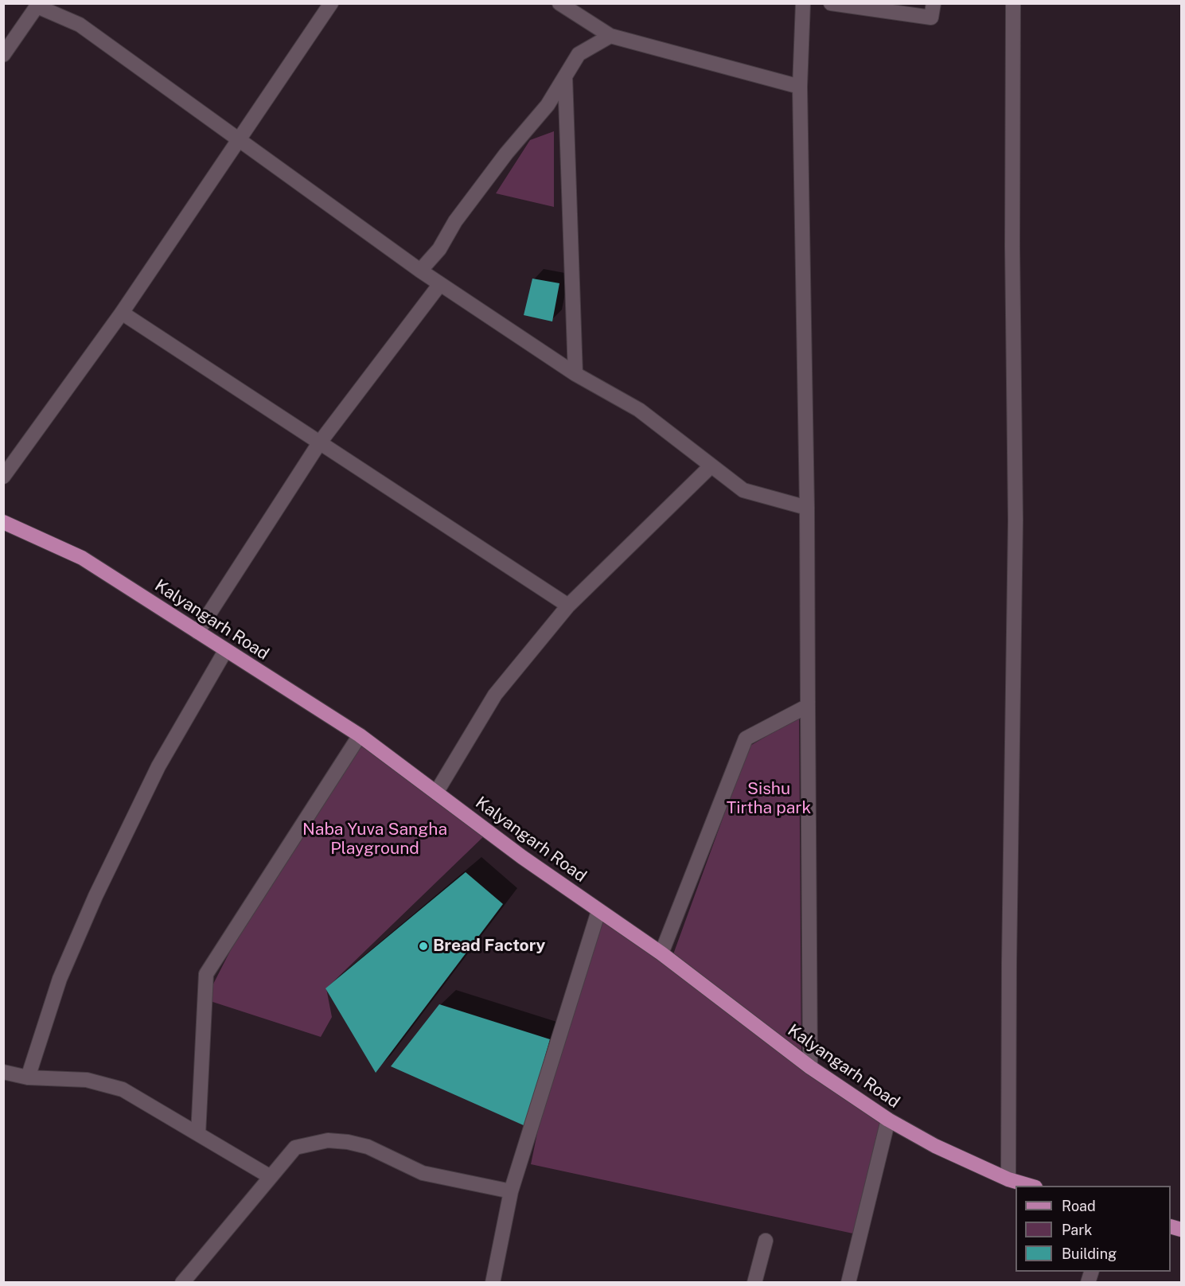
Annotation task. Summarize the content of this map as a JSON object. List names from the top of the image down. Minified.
{"streets":{"main road":["Kalyangarh Road"]},"parks":["Sishu Tirtha park","Naba Yuva Sangha Playground"],"places":["Bread Factory"],"legend":["Road","Park","Building"]}
